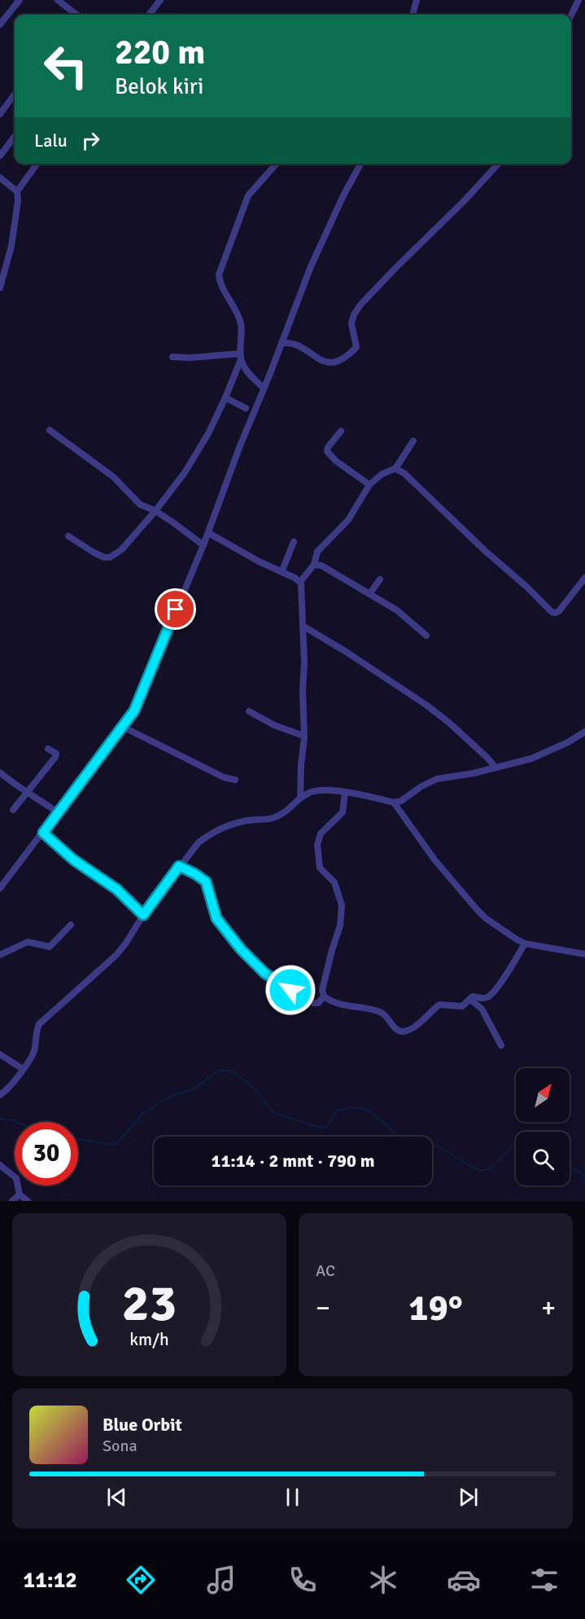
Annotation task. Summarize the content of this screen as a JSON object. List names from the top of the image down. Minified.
{"north":"top right","page":{"turn":["220 m","Belok kiri"],"then":"Lalu","limit":"30","trip":"11:14 · 2 mnt · 790 m","tile":"AC","heat":["−","19°","+"],"song":["Blue Orbit","Sona"],"tabs":"11:12","gauge":["23","km/h"]}}
